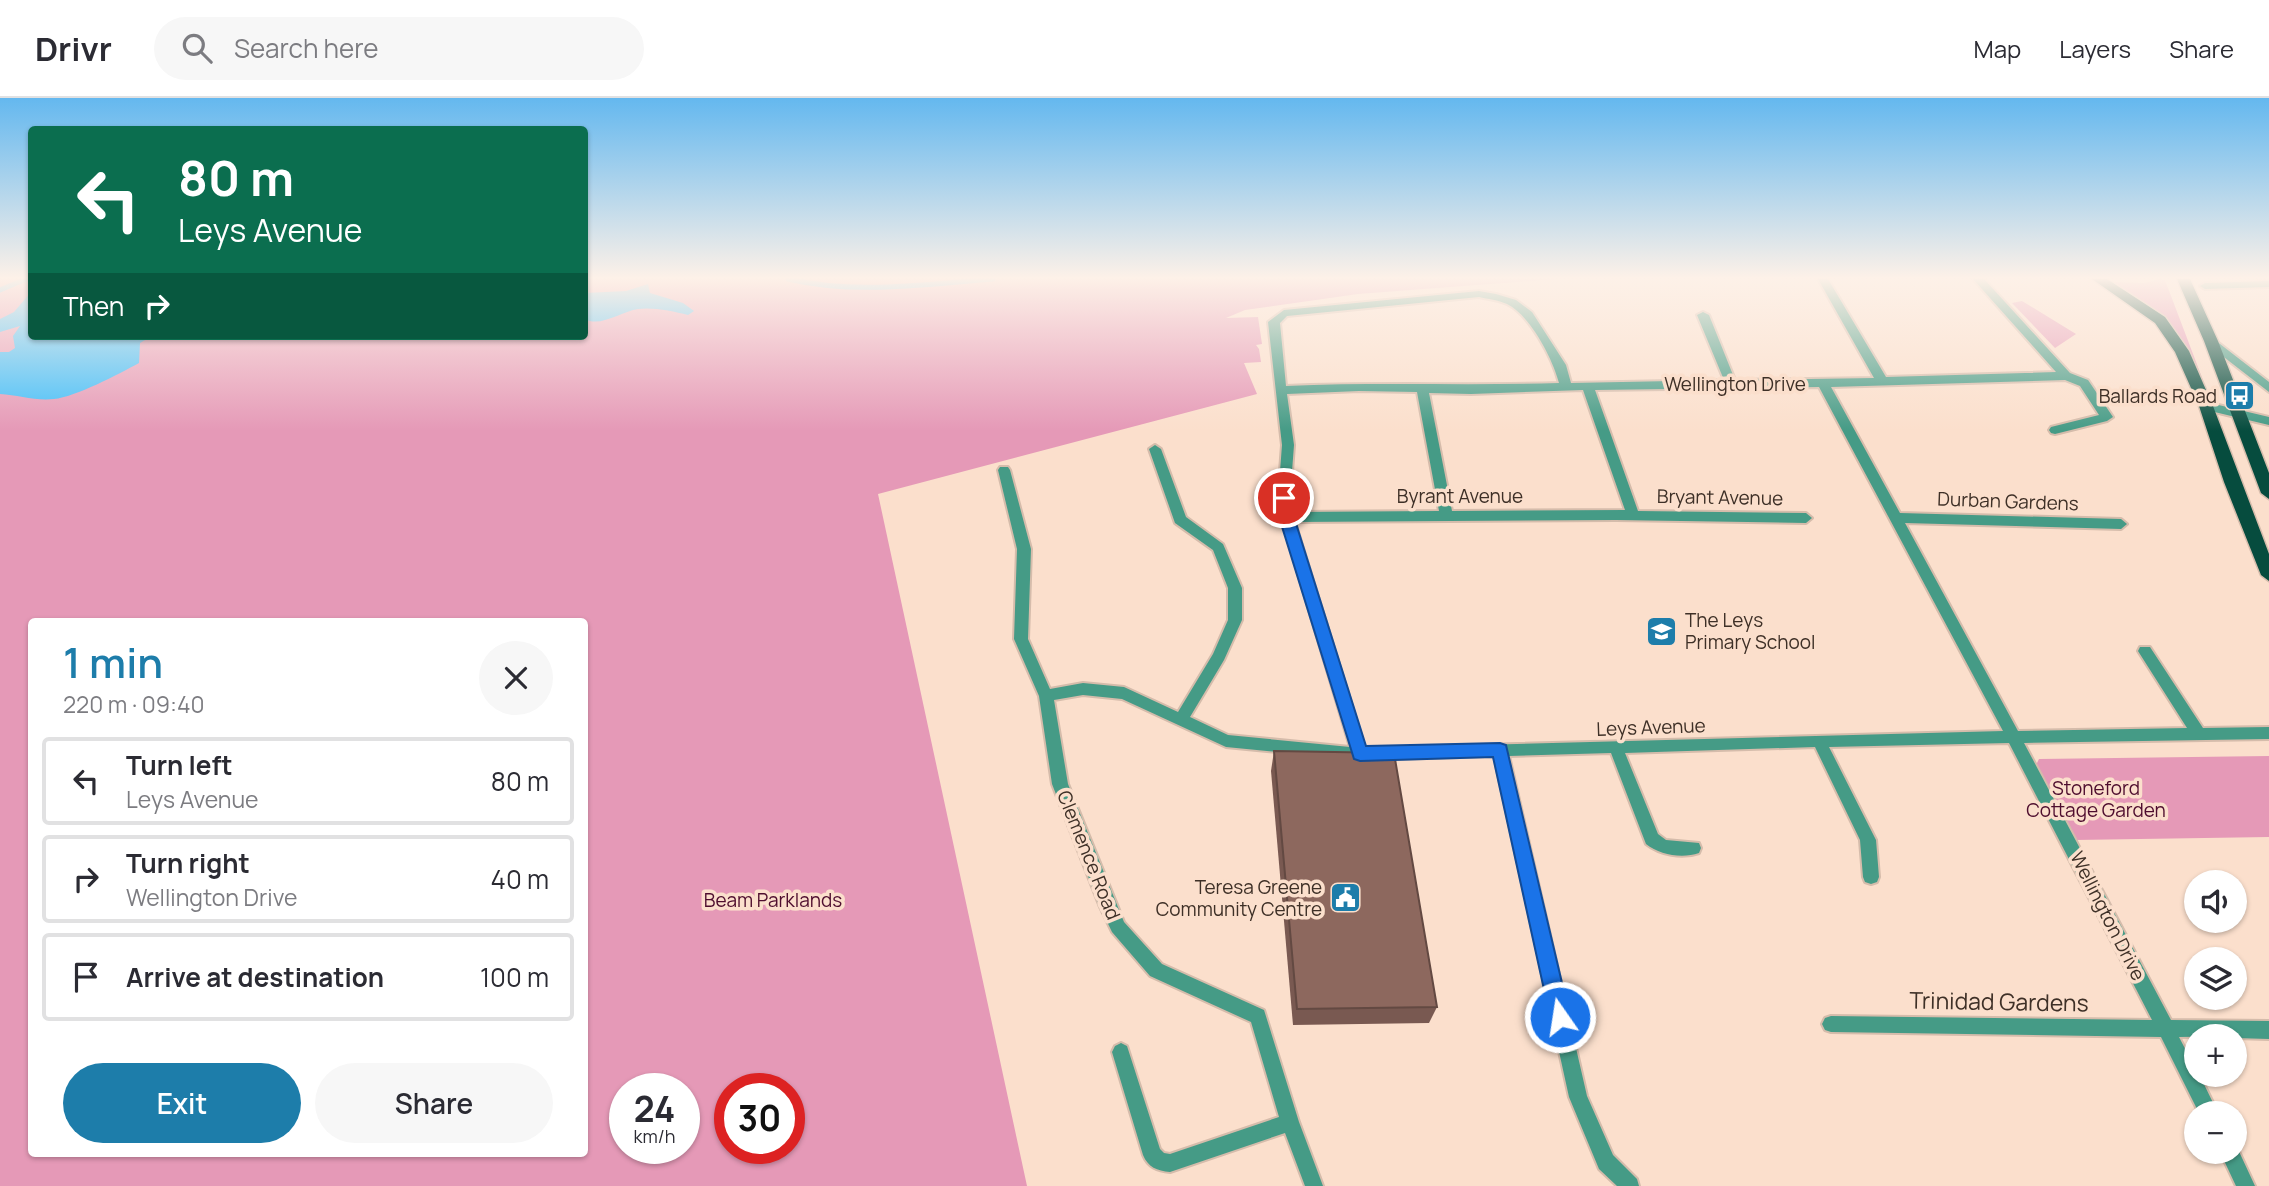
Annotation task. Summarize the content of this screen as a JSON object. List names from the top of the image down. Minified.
{"streets":{"street":["Wellington Drive","Byrant Avenue","Bryant Avenue","Durban Gardens","Leys Avenue","Clemence Road","Trinidad Gardens"]},"crossings":[["Wellington Drive","Durban Gardens"],["Wellington Drive","Leys Avenue"],["Wellington Drive","Trinidad Gardens"],["Byrant Avenue","Bryant Avenue"],["Leys Avenue","Clemence Road"]],"parks":["Stoneford Cottage Garden","Beam Parklands"],"places":{"bus stop":["Ballards Road"],"school or university":["The Leys Primary School"],"public building":["Teresa Greene Community Centre"]},"page":{"header":"Drivr","search":"Search here","nav":["Map","Layers","Share"],"turn":["80 m","Leys Avenue"],"then":"Then","heading":["1 min","220 m · 09:40"],"list":[{"name":"Turn left","note":"Leys Avenue","value":"80 m"},{"name":"Turn right","note":"Wellington Drive","value":"40 m"},{"name":"Arrive at destination","value":"100 m"}],"map_buttons":["+","−"],"buttons":["Exit","Share"],"speed":"24 km/h","limit":"30"}}
